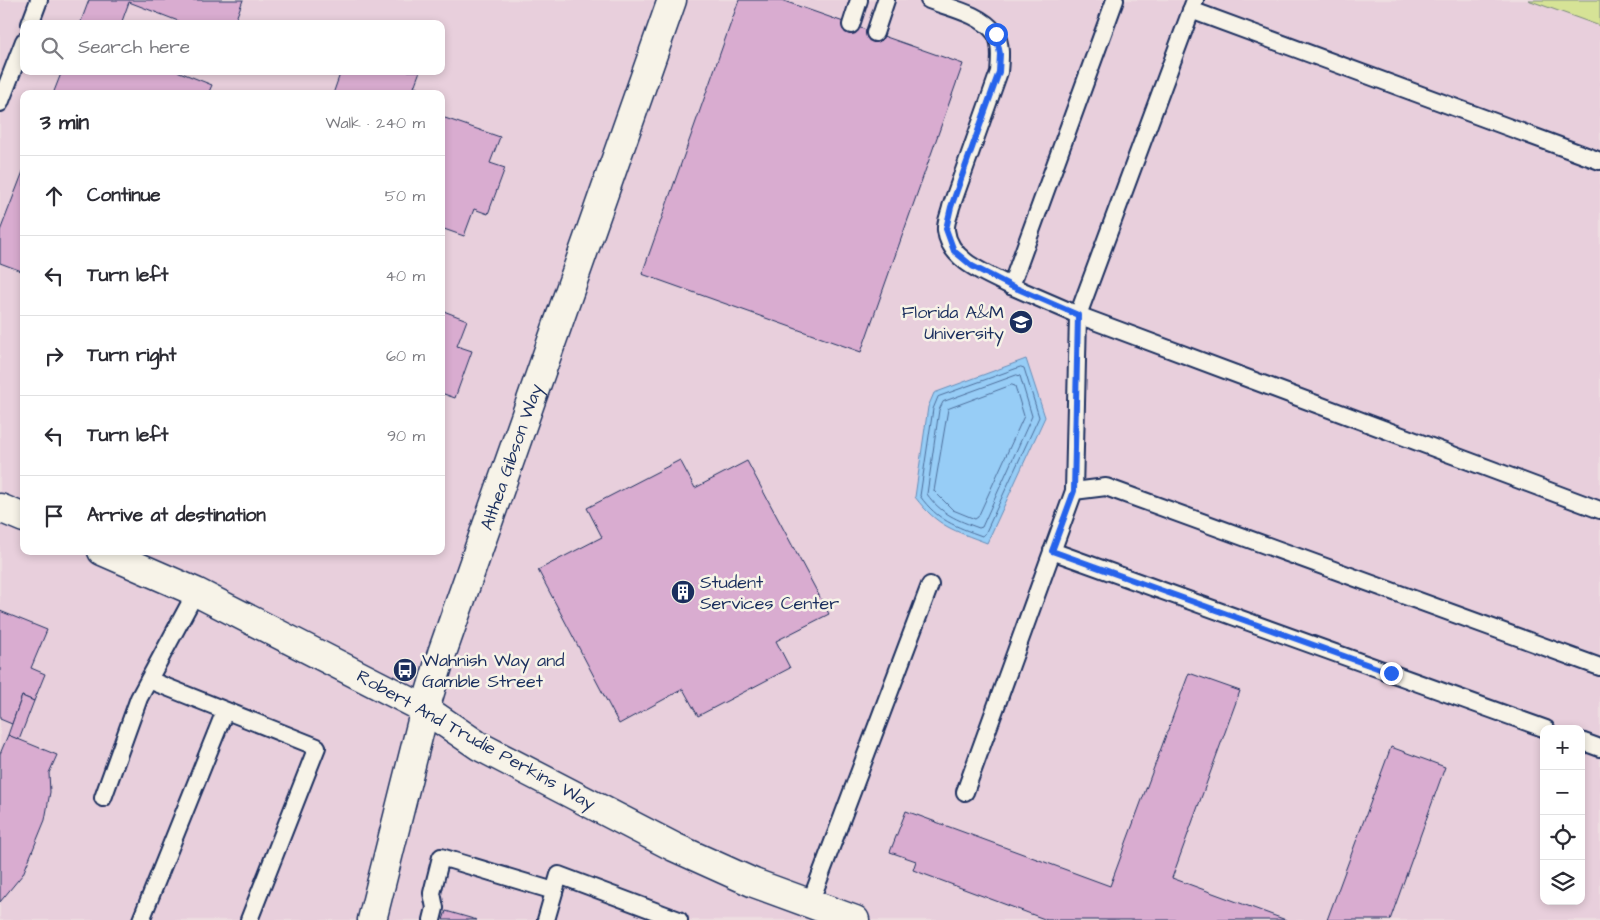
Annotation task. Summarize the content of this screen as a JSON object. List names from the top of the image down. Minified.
{"streets":{"street":["Althea Gibson Way","Robert And Trudie Perkins Way"]},"crossings":[["Althea Gibson Way","Robert And Trudie Perkins Way"]],"places":{"school or university":["Florida A&M University"],"building":["Student Services Center"],"bus stop":["Wahnish Way and Gamble Street"]},"page":{"search":"Search here","heading":["3 min","Walk · 240 m"],"list":[["Continue","50 m"],["Turn left","40 m"],["Turn right","60 m"],["Turn left","90 m"],"Arrive at destination"],"map_buttons":["+","−"]}}
